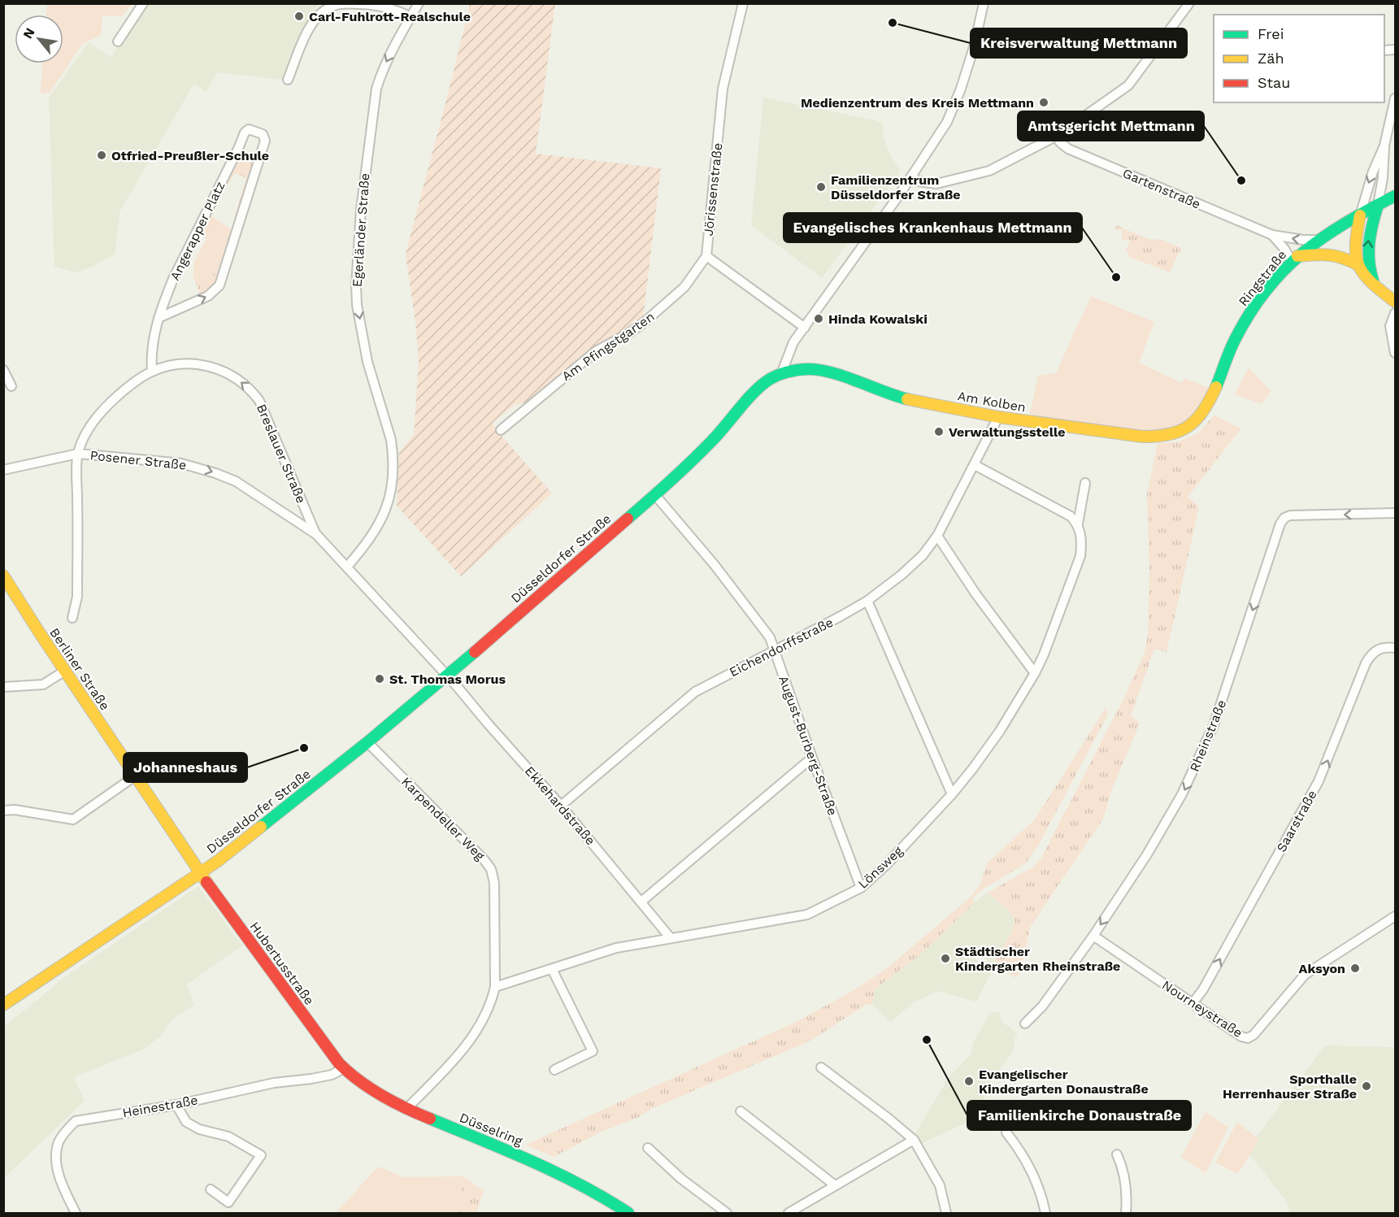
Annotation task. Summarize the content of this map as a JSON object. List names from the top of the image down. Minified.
{"streets":{"street":["Gartenstraße","Jörissenstraße","Egerländer Straße","Angerapper Platz","Ringstraße","Am Pfingstgarten","Am Kolben","Breslauer Straße","Posener Straße","Düsseldorfer Straße","Eichendorffstraße","Berliner Straße","Rheinstraße","August-Burberg-Straße","Ekkehardstraße","Karpendeller Weg","Saarstraße","Lönsweg","Hubertusstraße","Nourneystraße","Heinestraße","Düsselring"]},"crossings":[["Gartenstraße","Ringstraße"],["Jörissenstraße","Am Pfingstgarten"],["Egerländer Straße","Breslauer Straße"],["Angerapper Platz","Breslauer Straße"],["Ringstraße","Am Kolben"],["Am Kolben","Düsseldorfer Straße"],["Breslauer Straße","Posener Straße"],["Breslauer Straße","Düsseldorfer Straße"],["Breslauer Straße","Ekkehardstraße"],["Düsseldorfer Straße","Berliner Straße"],["Düsseldorfer Straße","August-Burberg-Straße"],["Düsseldorfer Straße","Ekkehardstraße"],["Düsseldorfer Straße","Karpendeller Weg"],["Düsseldorfer Straße","Hubertusstraße"],["Eichendorffstraße","August-Burberg-Straße"],["Eichendorffstraße","Ekkehardstraße"],["Berliner Straße","Hubertusstraße"],["Rheinstraße","Nourneystraße"],["August-Burberg-Straße","Lönsweg"],["Ekkehardstraße","Lönsweg"],["Karpendeller Weg","Lönsweg"],["Karpendeller Weg","Düsselring"],["Saarstraße","Nourneystraße"],["Hubertusstraße","Heinestraße"],["Hubertusstraße","Düsselring"],["Heinestraße","Düsselring"]],"one_way":["Egerländer Straße","Posener Straße","Rheinstraße","Saarstraße"],"places":["Carl-Fuhlrott-Realschule","Kreisverwaltung Mettmann","Medienzentrum des Kreis Mettmann","Otfried-Preußler-Schule","Amtsgericht Mettmann","Familienzentrum Düsseldorfer Straße","Evangelisches Krankenhaus Mettmann","Hinda Kowalski","Verwaltungsstelle","St. Thomas Morus","Johanneshaus","Städtischer Kindergarten Rheinstraße","Aksyon","Familienkirche Donaustraße","Evangelischer Kindergarten Donaustraße","Sporthalle Herrenhauser Straße"],"legend":["Frei","Zäh","Stau"],"north":"top left"}
